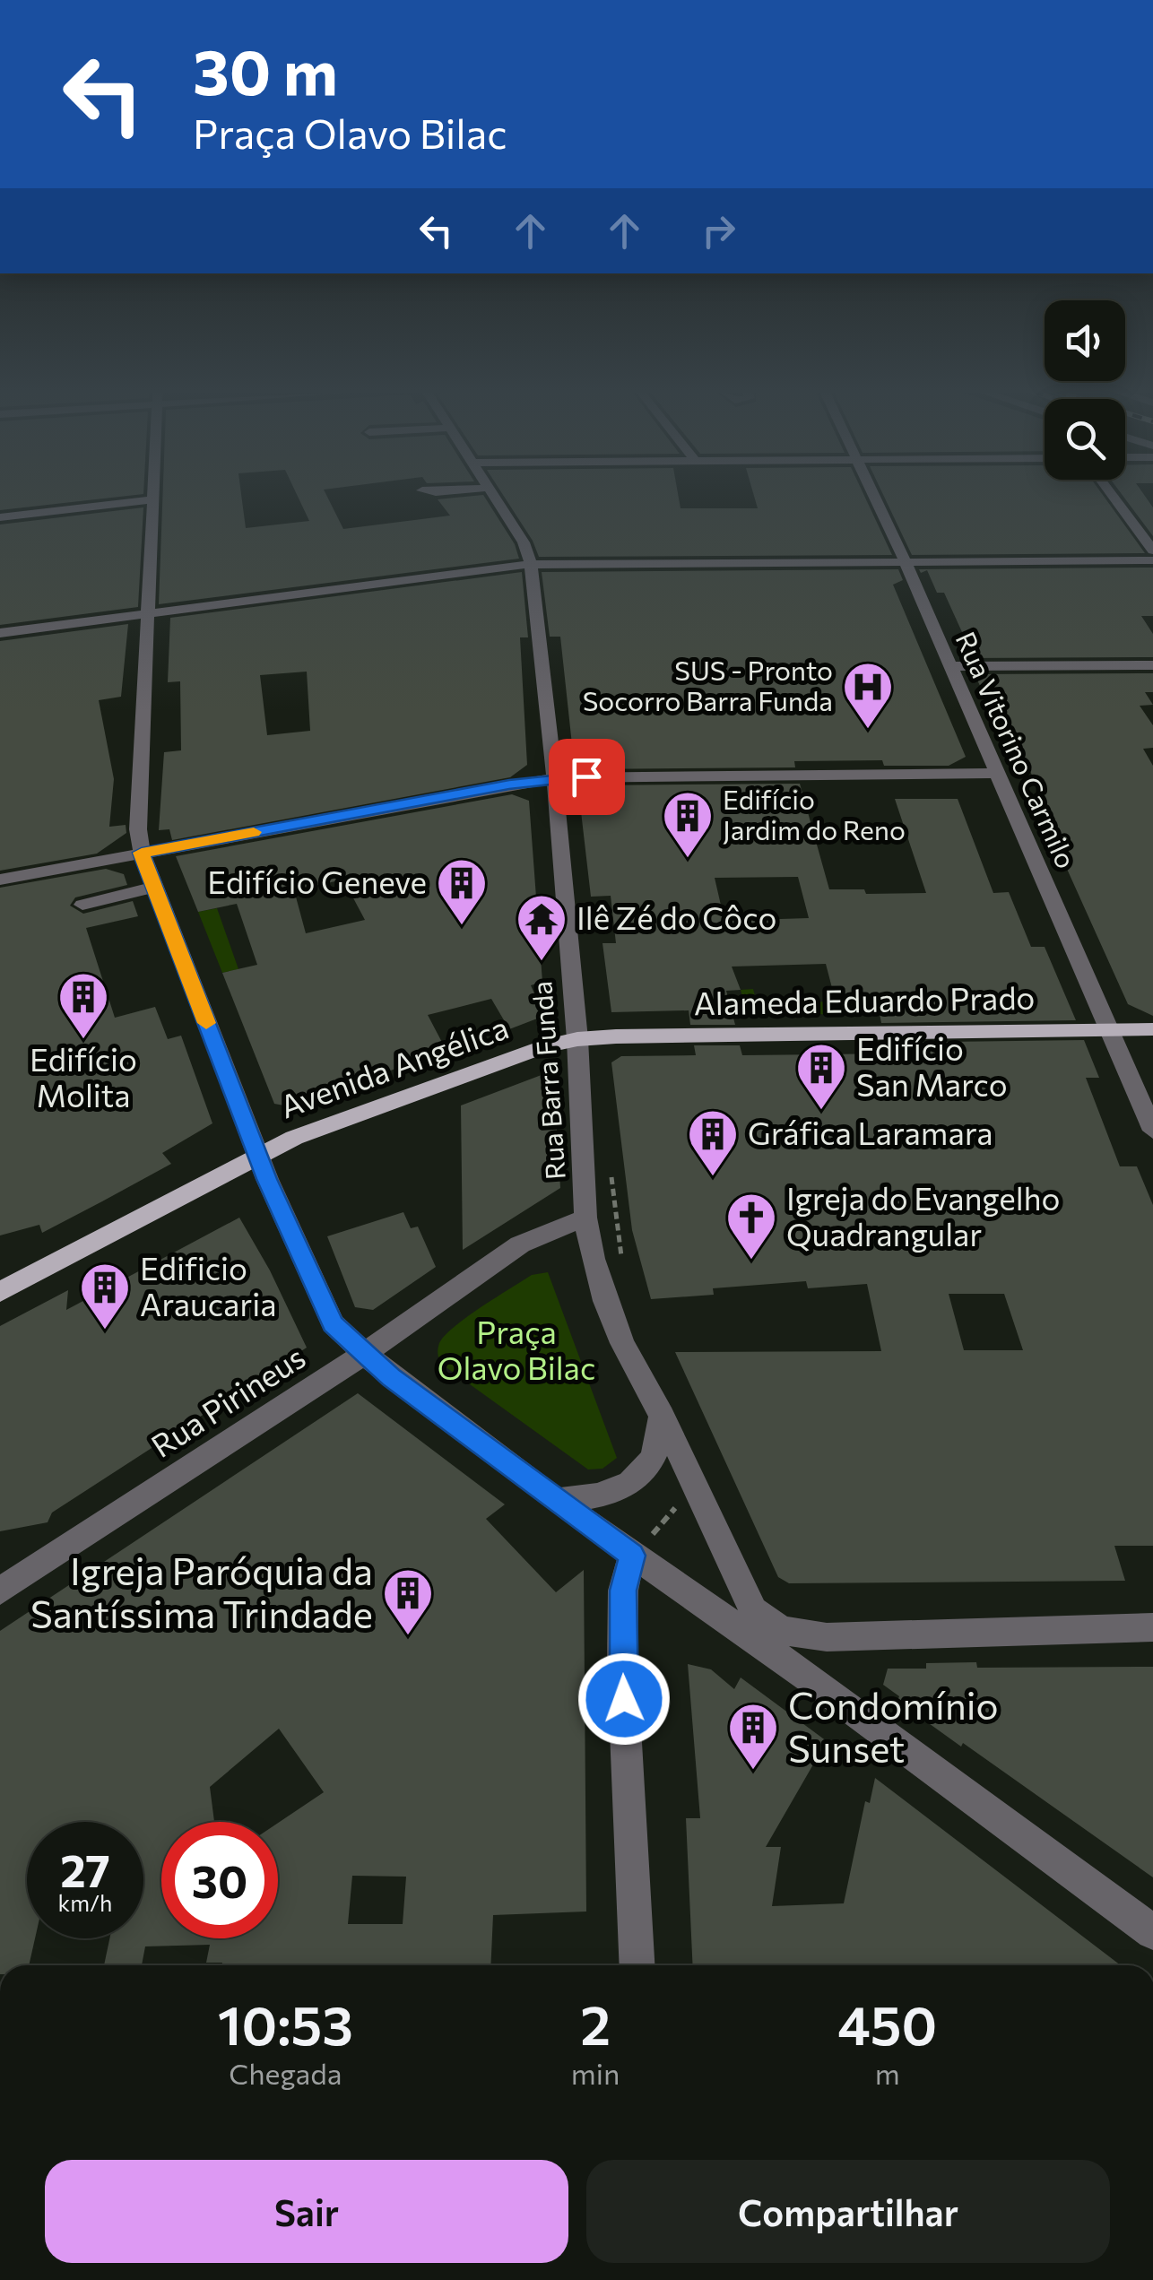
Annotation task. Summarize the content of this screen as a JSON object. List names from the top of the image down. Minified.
{"streets":{"main road":["Alameda Eduardo Prado","Avenida Angélica"],"street":["Rua Vitorino Carmilo","Rua Barra Funda","Rua Pirineus"]},"crossings":[["Rua Vitorino Carmilo","Alameda Eduardo Prado"],["Alameda Eduardo Prado","Avenida Angélica"],["Alameda Eduardo Prado","Rua Barra Funda"],["Avenida Angélica","Rua Barra Funda"],["Rua Barra Funda","Rua Pirineus"]],"parks":["Praça Olavo Bilac"],"places":{"hospital":["SUS - Pronto Socorro Barra Funda"],"building":["Edifício Jardim do Reno","Edifício Geneve","Edifício Molita","Edifício San Marco","Gráfica Laramara","Edificio Araucaria","Igreja Paróquia da Santíssima Trindade","Condomínio Sunset"],"temple":["Ilê Zé do Côco"],"church":["Igreja do Evangelho Quadrangular"]},"page":{"turn":["30 m","Praça Olavo Bilac"],"speed":"27 km/h","limit":"30","eta":["10:53","Chegada","2","min","450","m"],"buttons":["Sair","Compartilhar"]}}
